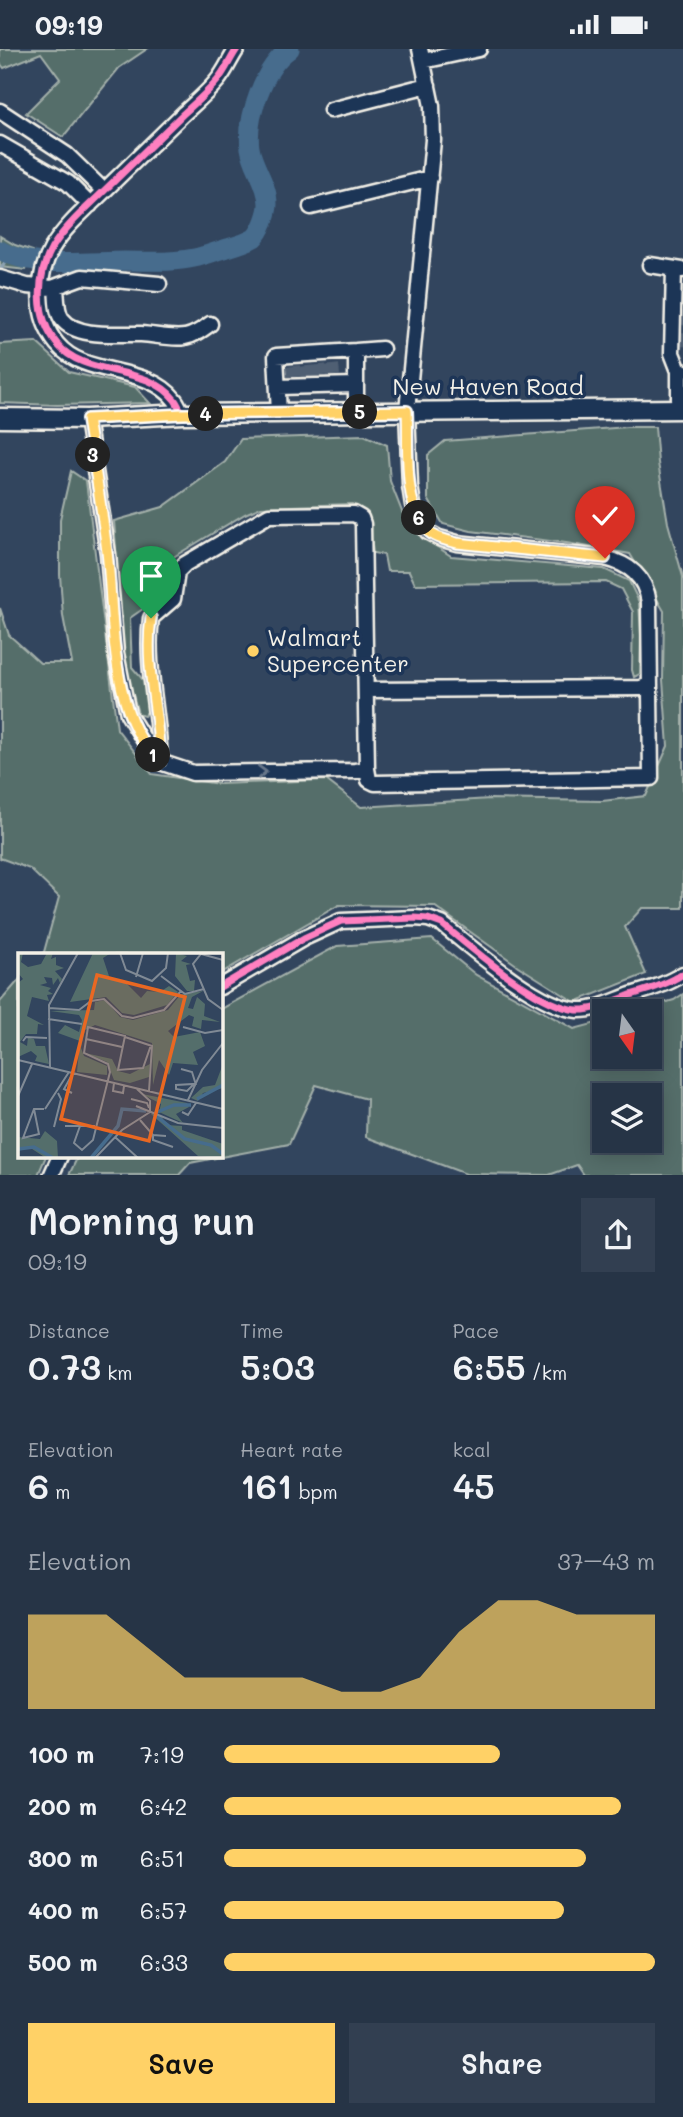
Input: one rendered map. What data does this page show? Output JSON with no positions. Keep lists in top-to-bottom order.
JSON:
{
  "streets": {
    "main road": ["New Haven Road"]
  },
  "places": ["Walmart Supercenter"],
  "north": "bottom",
  "page": {
    "status": "09:19",
    "pins": [
      "5",
      "4",
      "3",
      "6",
      "1"
    ],
    "heading": ["Morning run", "09:19"],
    "stats": [
      ["Distance", "0.73 km"],
      ["Time", "5:03"],
      ["Pace", "6:55 /km"],
      ["Elevation", "6 m"],
      ["Heart rate", "161 bpm"],
      ["kcal", "45"]
    ],
    "chart": ["Elevation", "37–43 m"],
    "list": [
      {
        "name": "100 m",
        "note": "7:19"
      },
      {
        "name": "200 m",
        "note": "6:42"
      },
      {
        "name": "300 m",
        "note": "6:51"
      },
      {
        "name": "400 m",
        "note": "6:57"
      },
      {
        "name": "500 m",
        "note": "6:33"
      }
    ],
    "buttons": ["Save", "Share"]
  }
}
